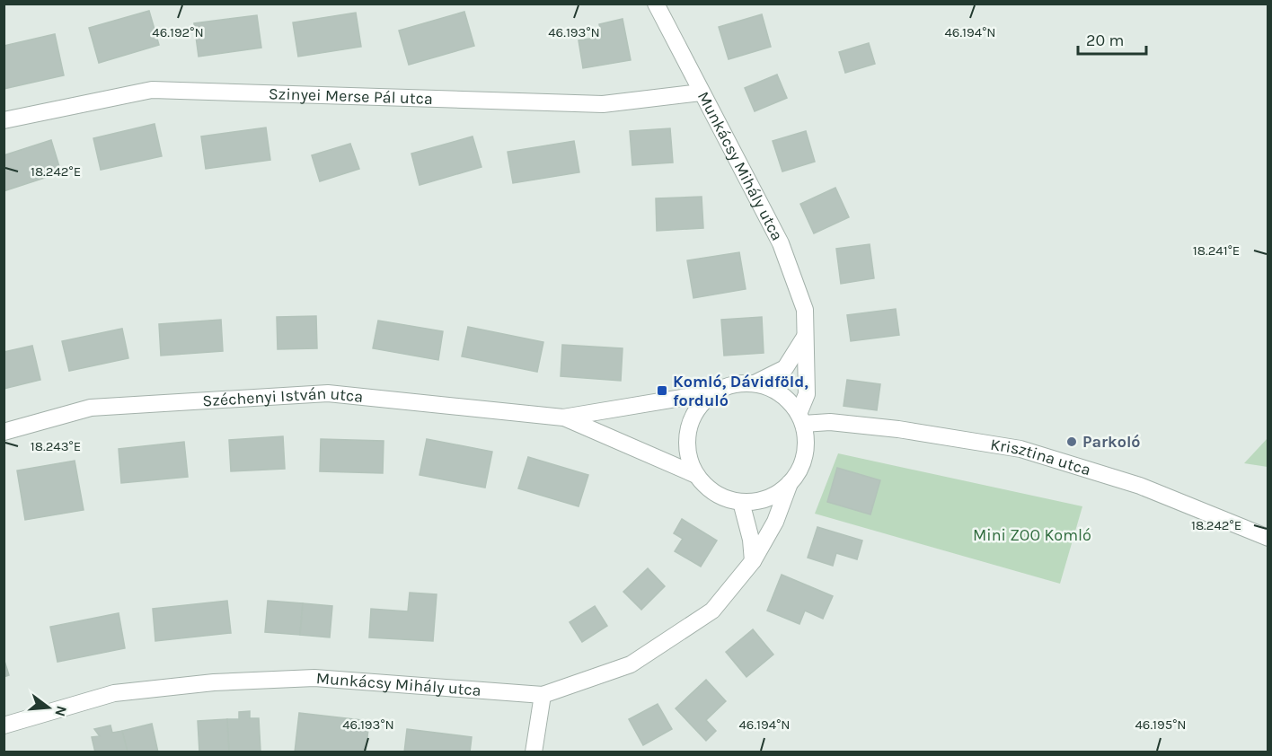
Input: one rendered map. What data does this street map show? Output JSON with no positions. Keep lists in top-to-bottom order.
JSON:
{
  "streets": {
    "street": [
      "Szinyei Merse Pál utca",
      "Munkácsy Mihály utca",
      "Széchenyi István utca",
      "Krisztina utca"
    ]
  },
  "crossings": [
    ["Szinyei Merse Pál utca", "Munkácsy Mihály utca"],
    ["Munkácsy Mihály utca", "Széchenyi István utca"],
    ["Munkácsy Mihály utca", "Krisztina utca"],
    ["Széchenyi István utca", "Krisztina utca"]
  ],
  "parks": ["Mini ZOO Komló"],
  "places": {
    "transit": ["Komló, Dávidföld, forduló"],
    "other": ["Parkoló"]
  },
  "scale_bar": "20 m",
  "north": "right",
  "coordinates": [
    "46.192°N",
    "46.193°N",
    "46.194°N",
    "18.242°E",
    "18.241°E",
    "18.243°E",
    "46.195°N"
  ]
}
